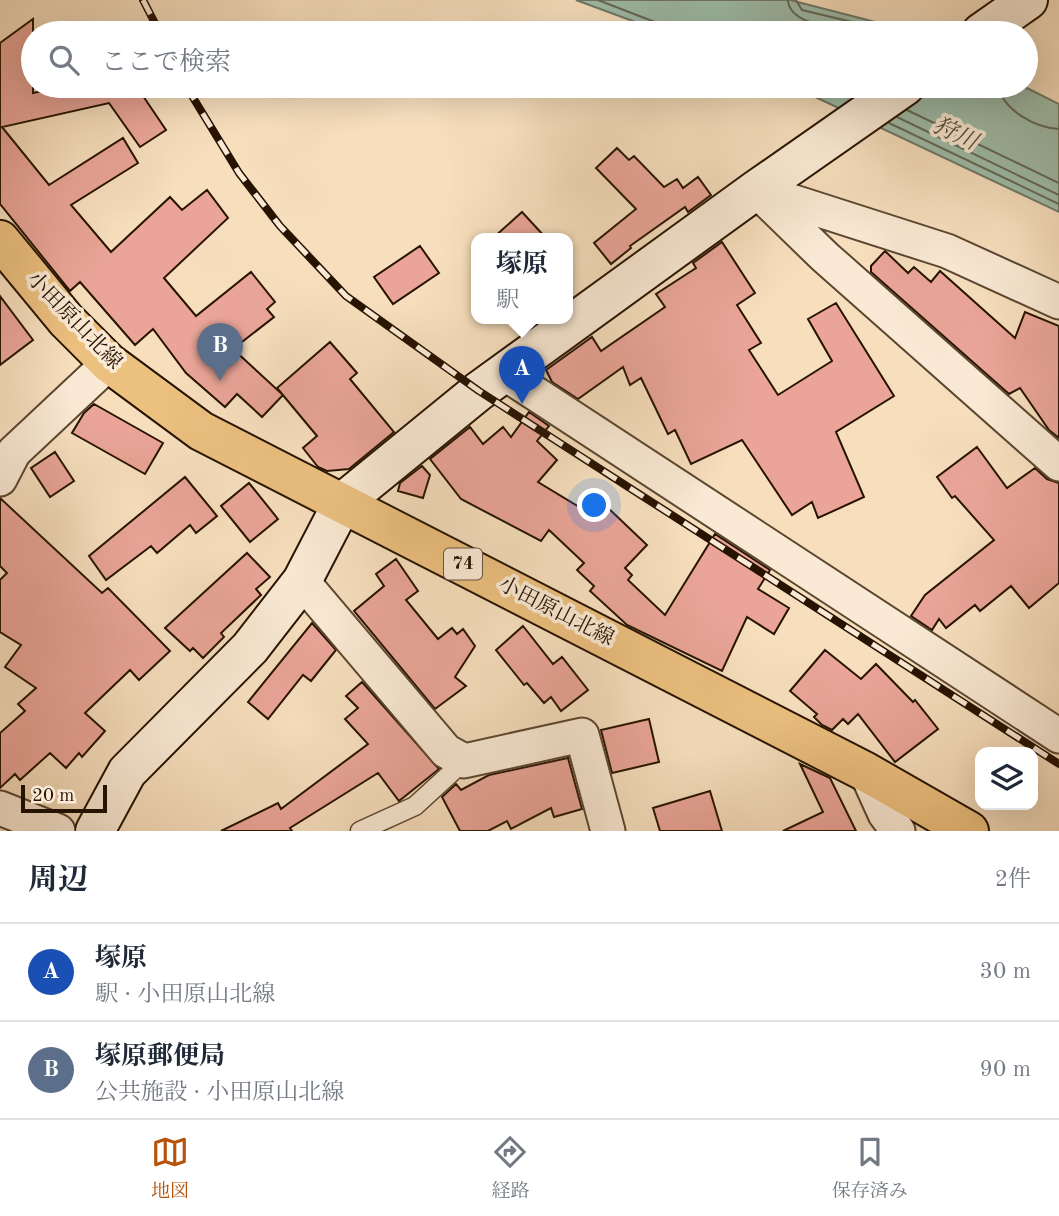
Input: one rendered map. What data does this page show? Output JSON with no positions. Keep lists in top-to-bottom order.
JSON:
{
  "streets": {
    "main road": ["小田原山北線", "74"]
  },
  "water": ["狩川"],
  "scale_bar": "20 m",
  "page": {
    "search": "ここで検索",
    "popup": ["塚原", "駅"],
    "pins": ["B", "A"],
    "scale": "20 m",
    "heading": ["周辺", "2件"],
    "list": [
      {
        "mark": "A",
        "name": "塚原",
        "note": "駅 · 小田原山北線",
        "value": "30 m"
      },
      {
        "mark": "B",
        "name": "塚原郵便局",
        "note": "公共施設 · 小田原山北線",
        "value": "90 m"
      }
    ],
    "nav": ["地図", "経路", "保存済み"]
  }
}
